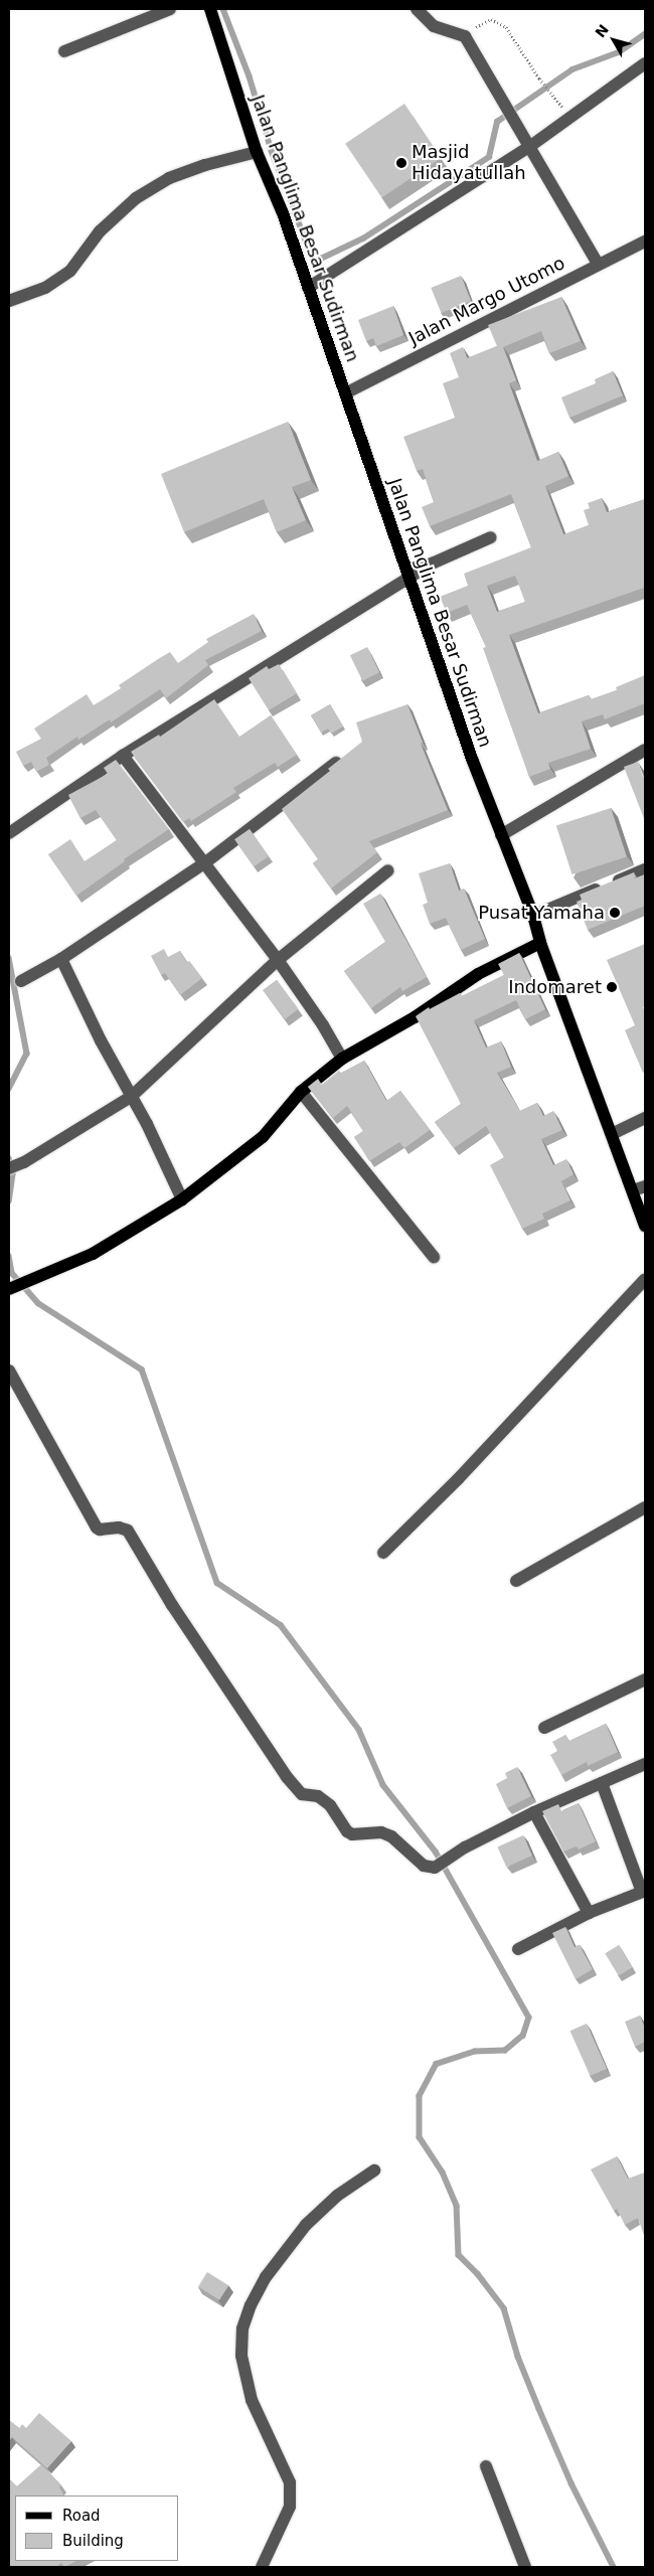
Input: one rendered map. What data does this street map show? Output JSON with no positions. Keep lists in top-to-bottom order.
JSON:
{
  "streets": {
    "main road": ["Jalan Panglima Besar Sudirman"],
    "street": ["Jalan Margo Utomo"]
  },
  "crossings": [
    ["Jalan Panglima Besar Sudirman", "Jalan Margo Utomo"]
  ],
  "places": ["Masjid Hidayatullah", "Pusat Yamaha", "Indomaret"],
  "legend": ["Road", "Building"],
  "north": "top left"
}
